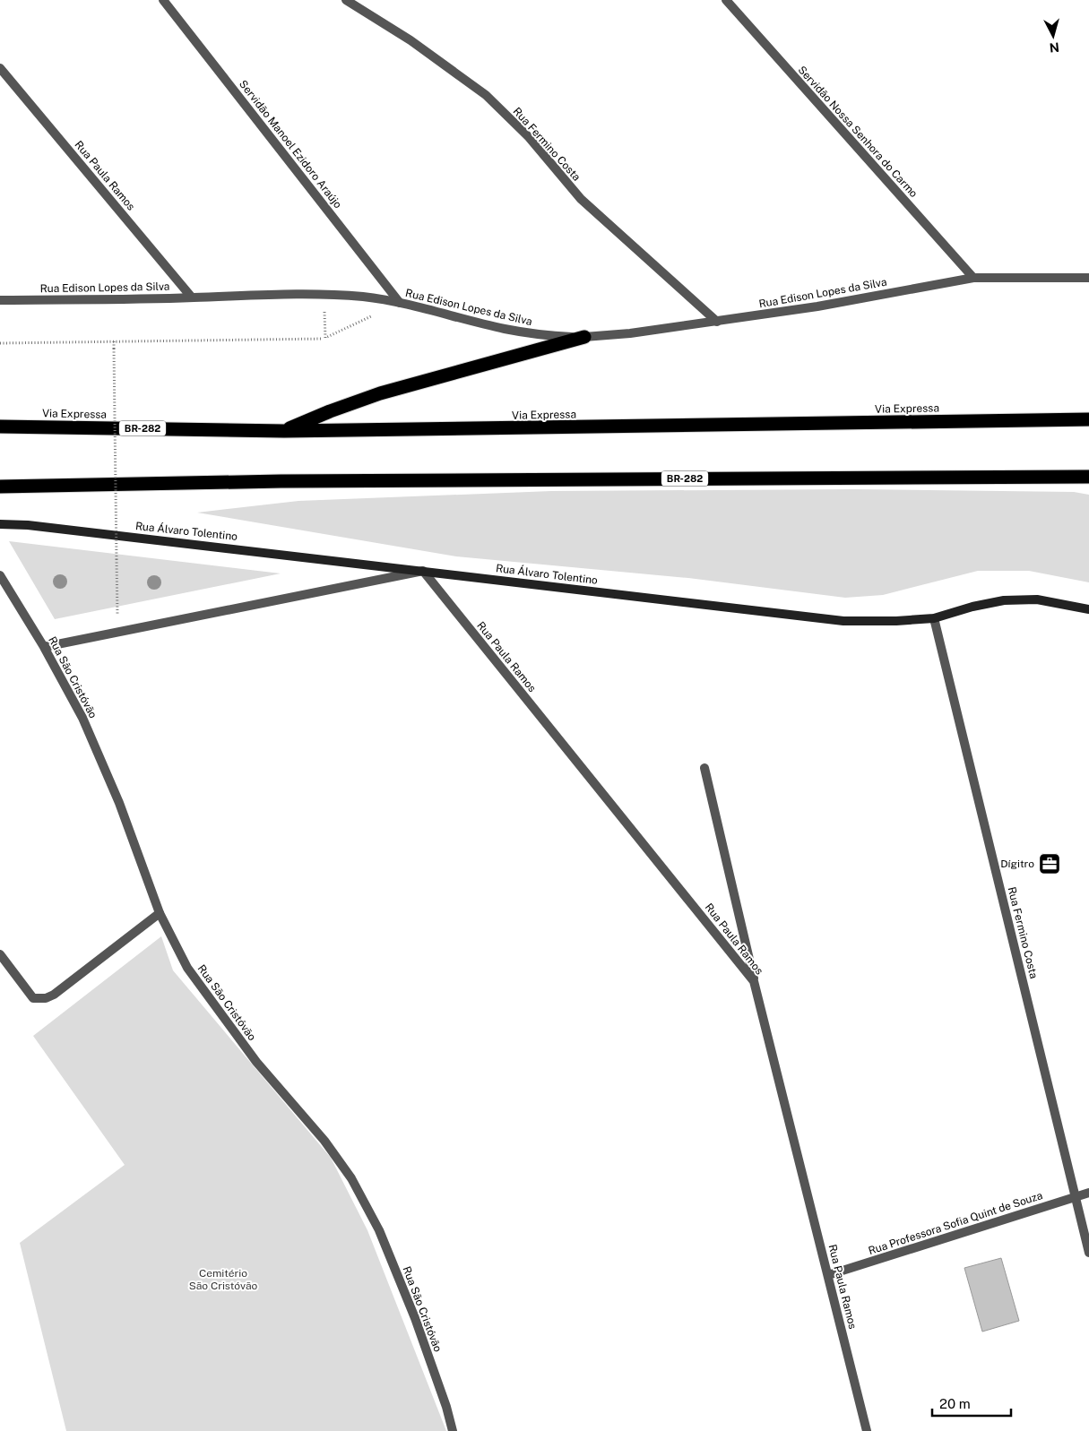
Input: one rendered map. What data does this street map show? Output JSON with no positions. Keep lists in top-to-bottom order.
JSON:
{
  "streets": {
    "highway": ["Via Expressa", "BR-282"],
    "main road": ["Rua Álvaro Tolentino"],
    "street": [
      "Servidão Nossa Senhora do Carmo",
      "Servidão Manoel Ezidoro Araújo",
      "Rua Fermino Costa",
      "Rua Paula Ramos",
      "Rua Edison Lopes da Silva",
      "Rua São Cristóvão",
      "Rua Professora Sofia Quint de Souza"
    ]
  },
  "crossings": [
    ["Servidão Nossa Senhora do Carmo", "Rua Edison Lopes da Silva"],
    ["Servidão Manoel Ezidoro Araújo", "Rua Edison Lopes da Silva"],
    ["Rua Fermino Costa", "Rua Edison Lopes da Silva"],
    ["Rua Fermino Costa", "Rua Álvaro Tolentino"],
    ["Rua Fermino Costa", "Rua Professora Sofia Quint de Souza"],
    ["Rua Paula Ramos", "Rua Edison Lopes da Silva"],
    ["Rua Paula Ramos", "Rua Álvaro Tolentino"],
    ["Rua Paula Ramos", "Rua Professora Sofia Quint de Souza"]
  ],
  "parks": ["Cemitério São Cristóvão"],
  "places": {
    "office": ["Dígitro"]
  },
  "scale_bar": "20 m",
  "north": "bottom"
}
